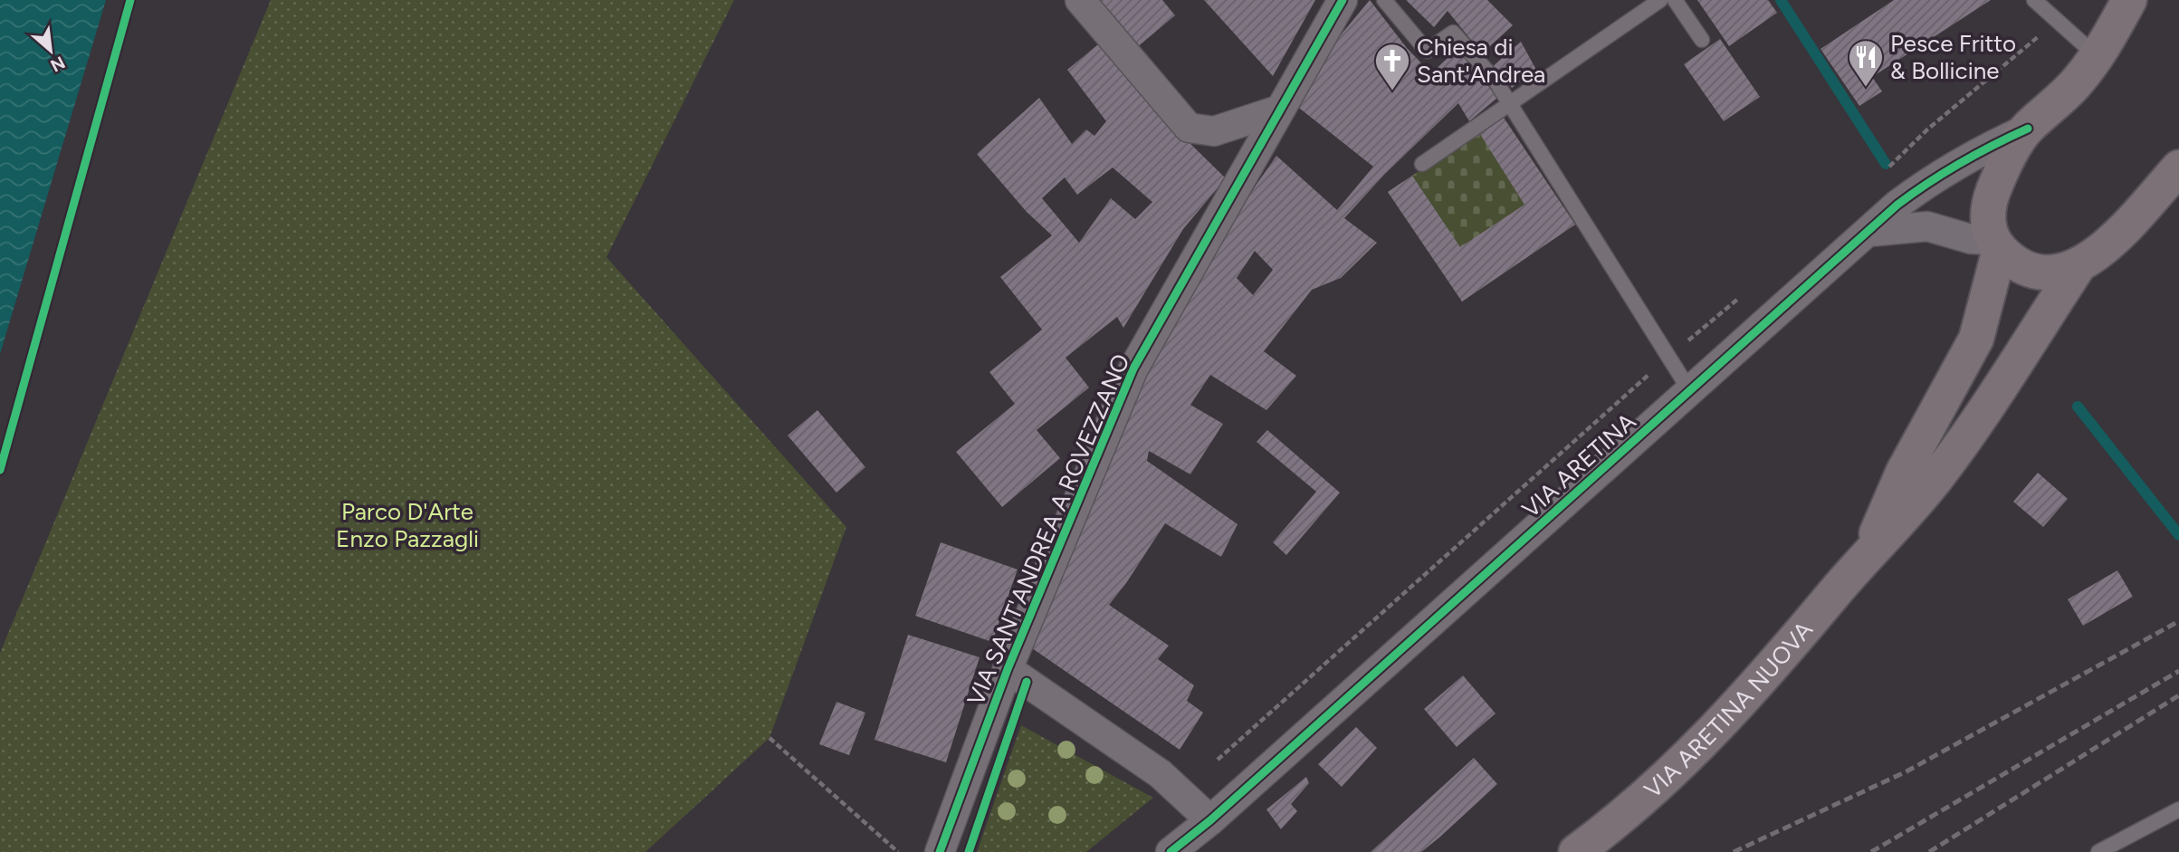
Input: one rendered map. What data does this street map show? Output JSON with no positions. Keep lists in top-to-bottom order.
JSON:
{
  "streets": {
    "main road": ["VIA ARETINA NUOVA"],
    "street": ["VIA ARETINA", "VIA SANT'ANDREA A ROVEZZANO"]
  },
  "parks": ["Parco D'Arte Enzo Pazzagli"],
  "places": {
    "restaurant": ["Pesce Fritto & Bollicine"],
    "church": ["Chiesa di Sant'Andrea"]
  },
  "north": "bottom right"
}
